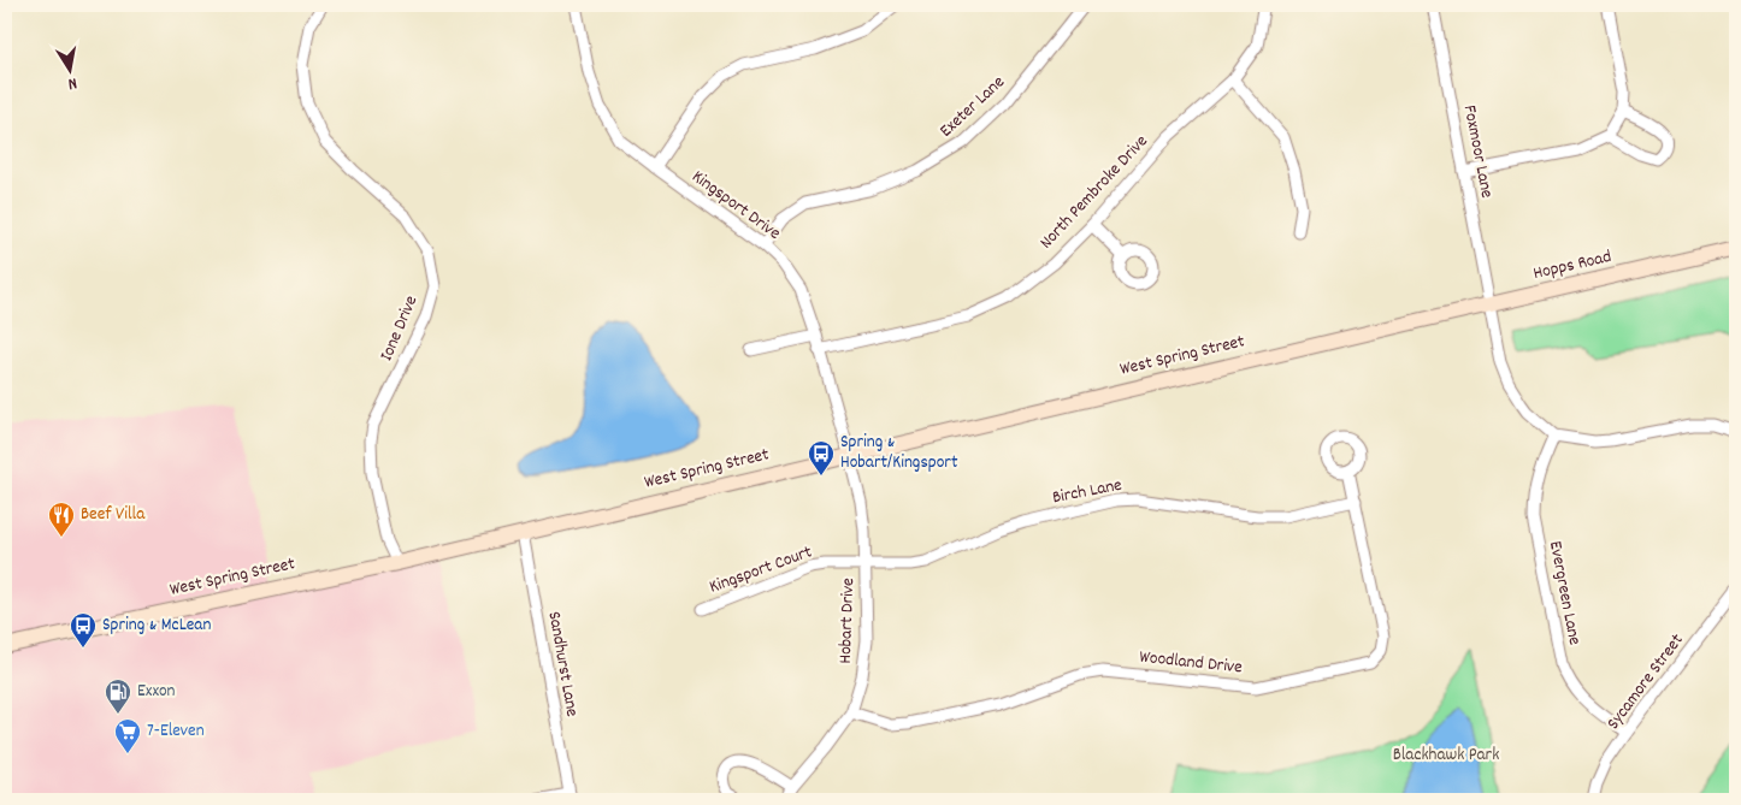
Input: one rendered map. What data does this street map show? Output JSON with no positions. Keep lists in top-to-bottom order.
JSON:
{
  "streets": {
    "main road": ["Hopps Road", "West Spring Street"],
    "street": [
      "Exeter Lane",
      "Foxmoor Lane",
      "North Pembroke Drive",
      "Kingsport Drive",
      "Ione Drive",
      "Birch Lane",
      "Kingsport Court",
      "Evergreen Lane",
      "Hobart Drive",
      "Woodland Drive",
      "Sandhurst Lane",
      "Sycamore Street"
    ]
  },
  "crossings": [
    ["Exeter Lane", "Kingsport Drive"],
    ["Foxmoor Lane", "Hopps Road"],
    ["Foxmoor Lane", "Evergreen Lane"],
    ["North Pembroke Drive", "Kingsport Drive"],
    ["Kingsport Drive", "West Spring Street"],
    ["Kingsport Drive", "Hobart Drive"],
    ["Hopps Road", "West Spring Street"],
    ["Ione Drive", "West Spring Street"],
    ["West Spring Street", "Hobart Drive"],
    ["West Spring Street", "Sandhurst Lane"],
    ["Birch Lane", "Kingsport Court"],
    ["Birch Lane", "Hobart Drive"],
    ["Birch Lane", "Woodland Drive"],
    ["Kingsport Court", "Hobart Drive"],
    ["Evergreen Lane", "Sycamore Street"],
    ["Hobart Drive", "Woodland Drive"]
  ],
  "parks": ["Blackhawk Park"],
  "places": {
    "bus stop": ["Spring & Hobart/Kingsport", "Spring & McLean"],
    "restaurant": ["Beef Villa"],
    "fuel station": ["Exxon"],
    "supermarket": ["7-Eleven"]
  },
  "north": "bottom"
}
